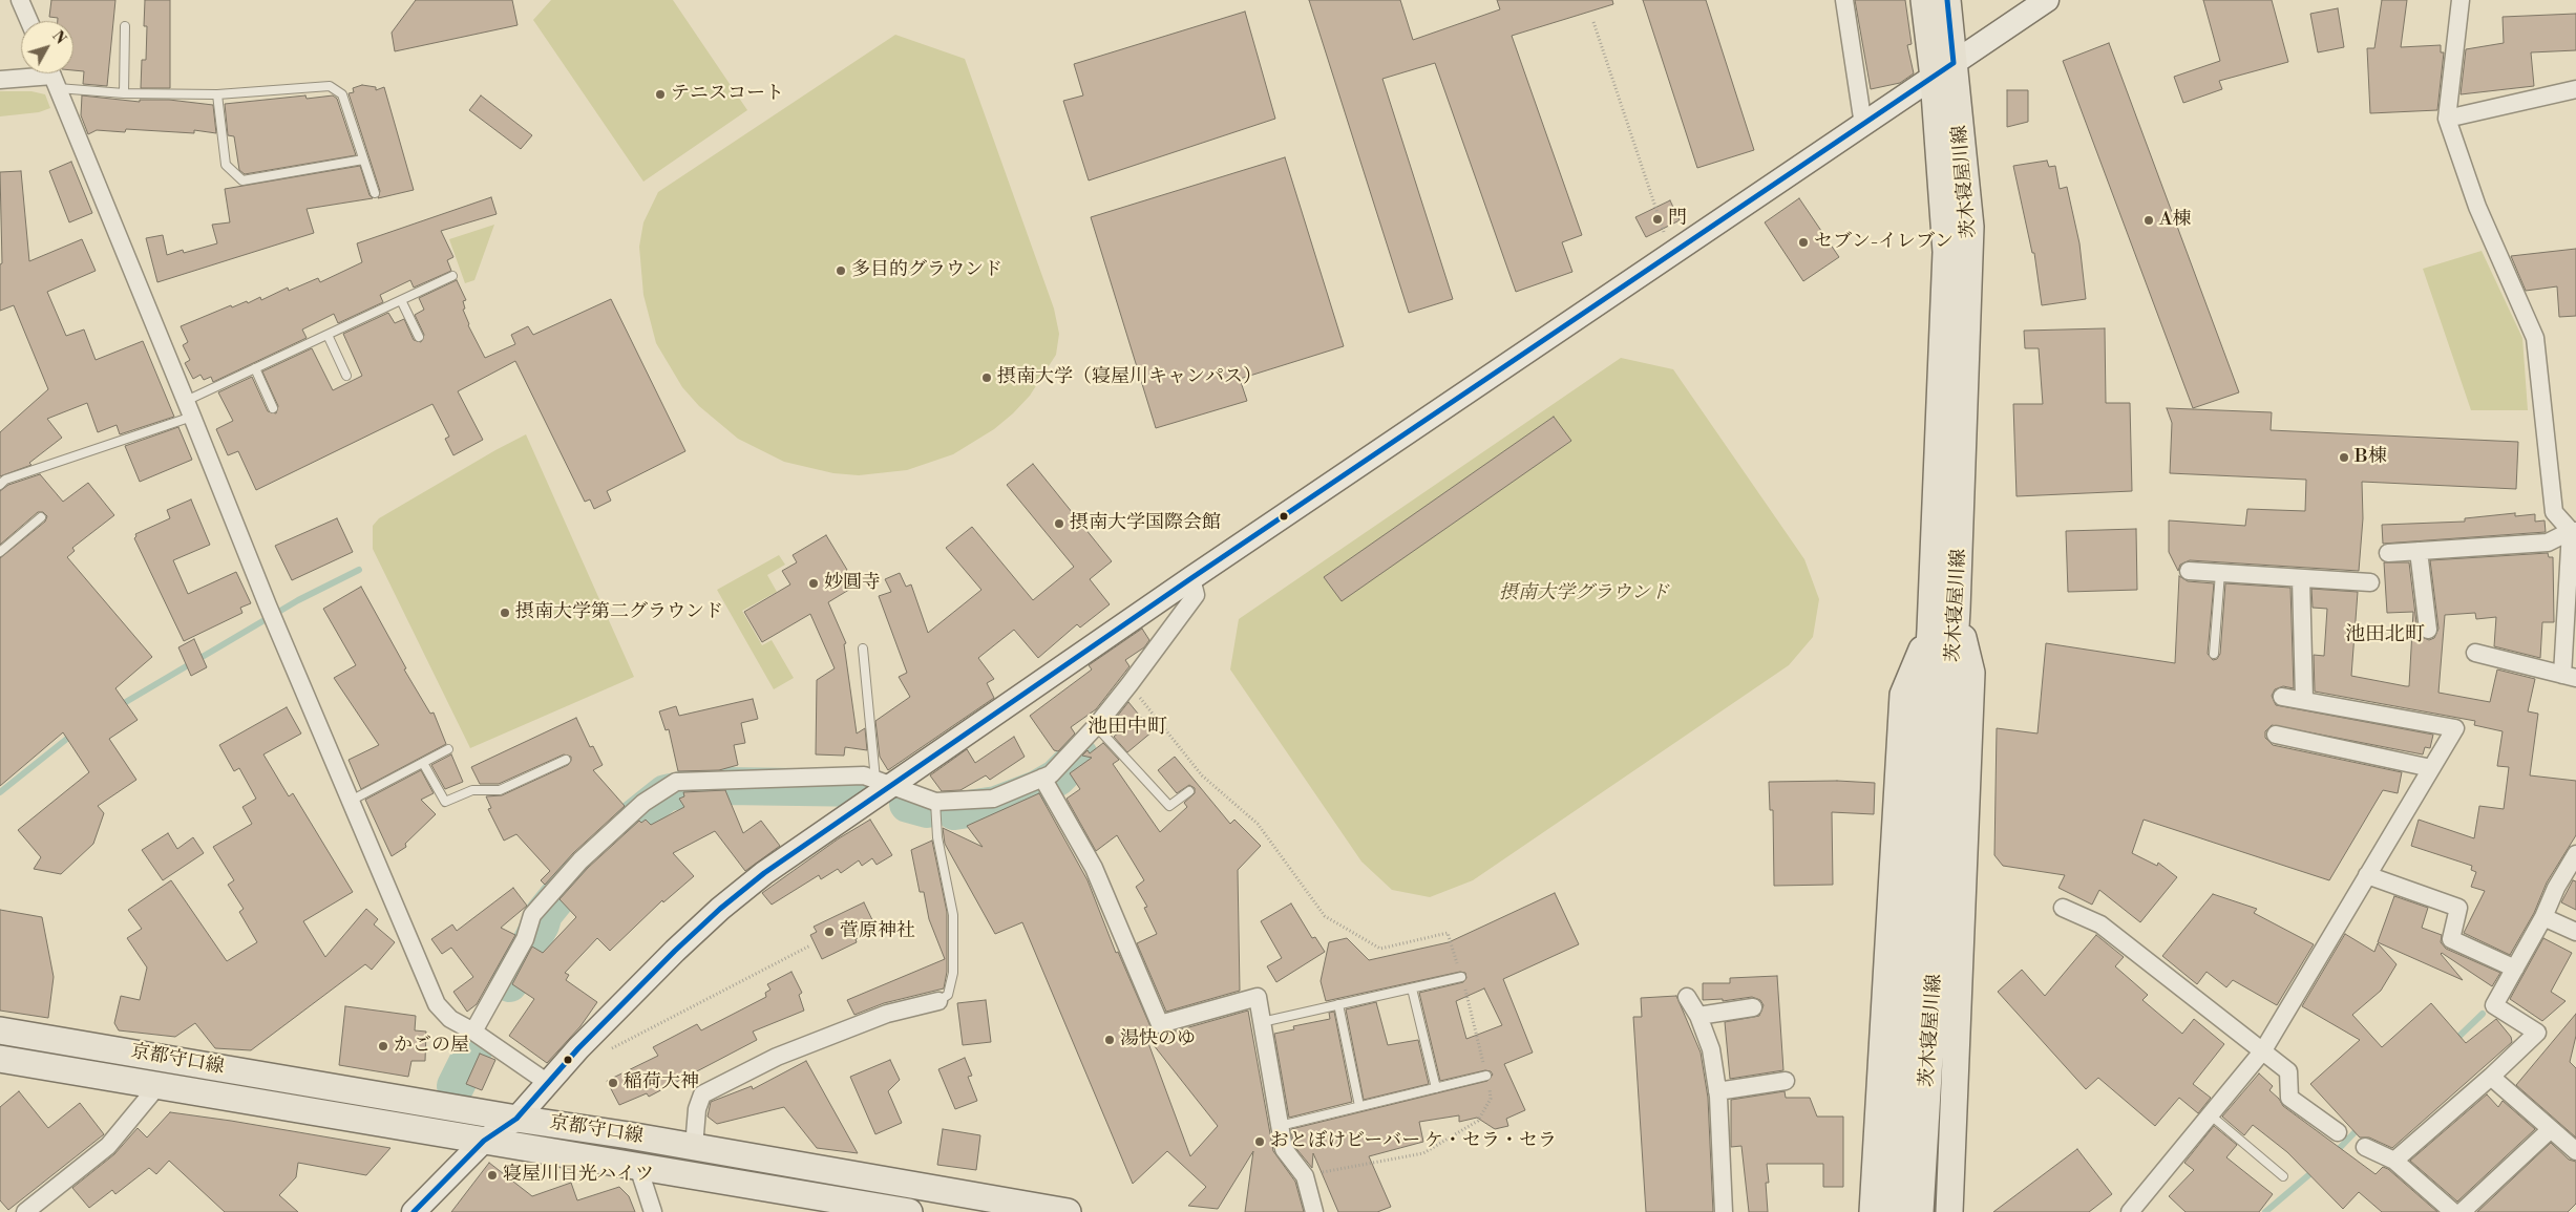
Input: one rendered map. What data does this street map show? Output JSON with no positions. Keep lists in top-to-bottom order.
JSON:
{
  "streets": {
    "main road": ["茨木寝屋川線", "京都守口線"]
  },
  "districts": ["池田北町", "池田中町"],
  "parks": ["摂南大学グラウンド"],
  "places": [
    "テニスコート",
    "門",
    "A棟",
    "セブン-イレブン",
    "多目的グラウンド",
    "摂南大学（寝屋川キャンパス）",
    "B棟",
    "摂南大学国際会館",
    "妙圓寺",
    "摂南大学第二グラウンド",
    "菅原神社",
    "湯快のゆ",
    "かごの屋",
    "稲荷大神",
    "おとぼけビーバー ケ・セラ・セラ",
    "寝屋川日光ハイツ"
  ],
  "north": "top right"
}
